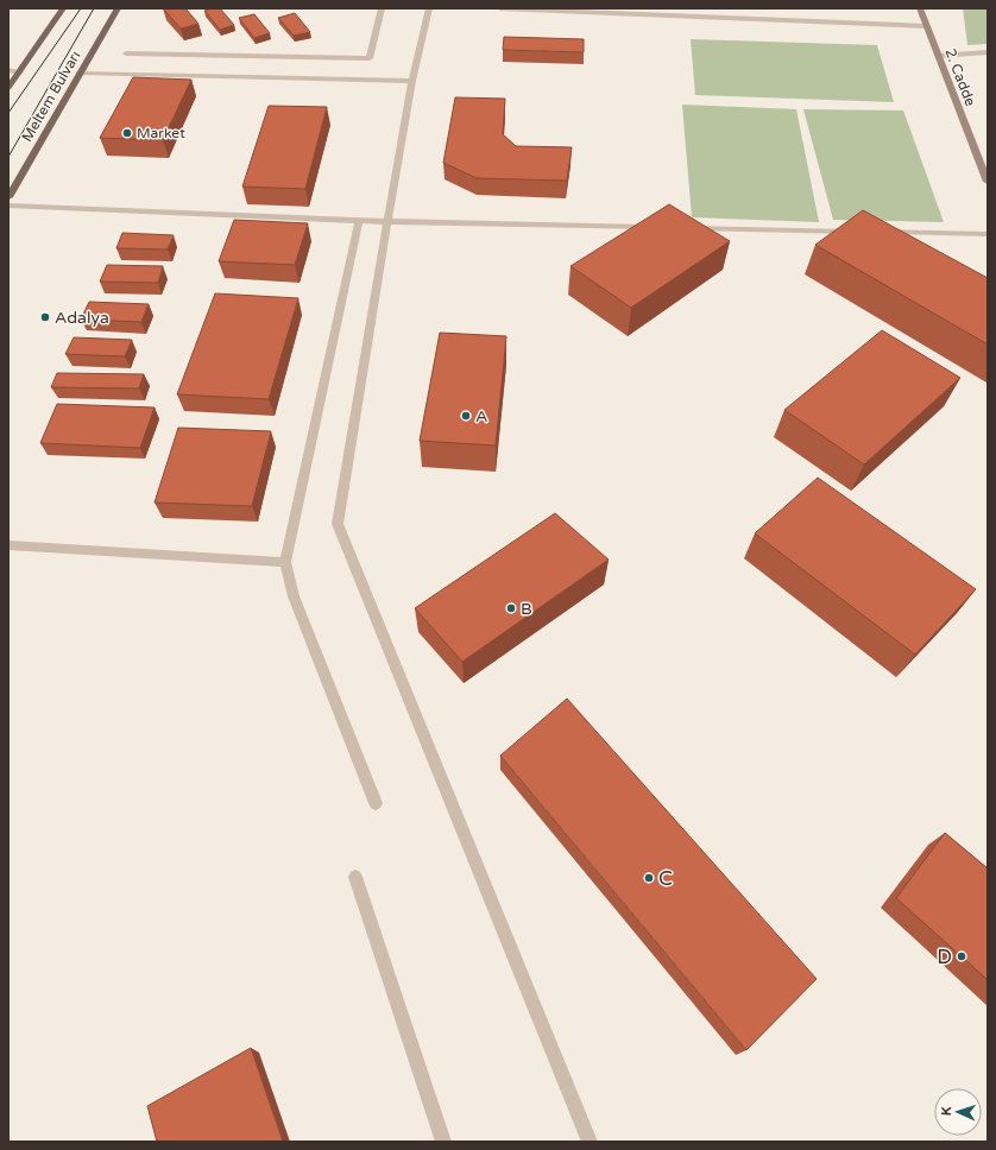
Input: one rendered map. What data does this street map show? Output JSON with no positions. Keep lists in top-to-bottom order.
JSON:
{
  "streets": {
    "main road": ["Meltem Bulvarı"],
    "street": ["2. Cadde"]
  },
  "places": [
    "Market",
    "Adalya",
    "A",
    "B",
    "C",
    "D"
  ],
  "north": "left"
}
